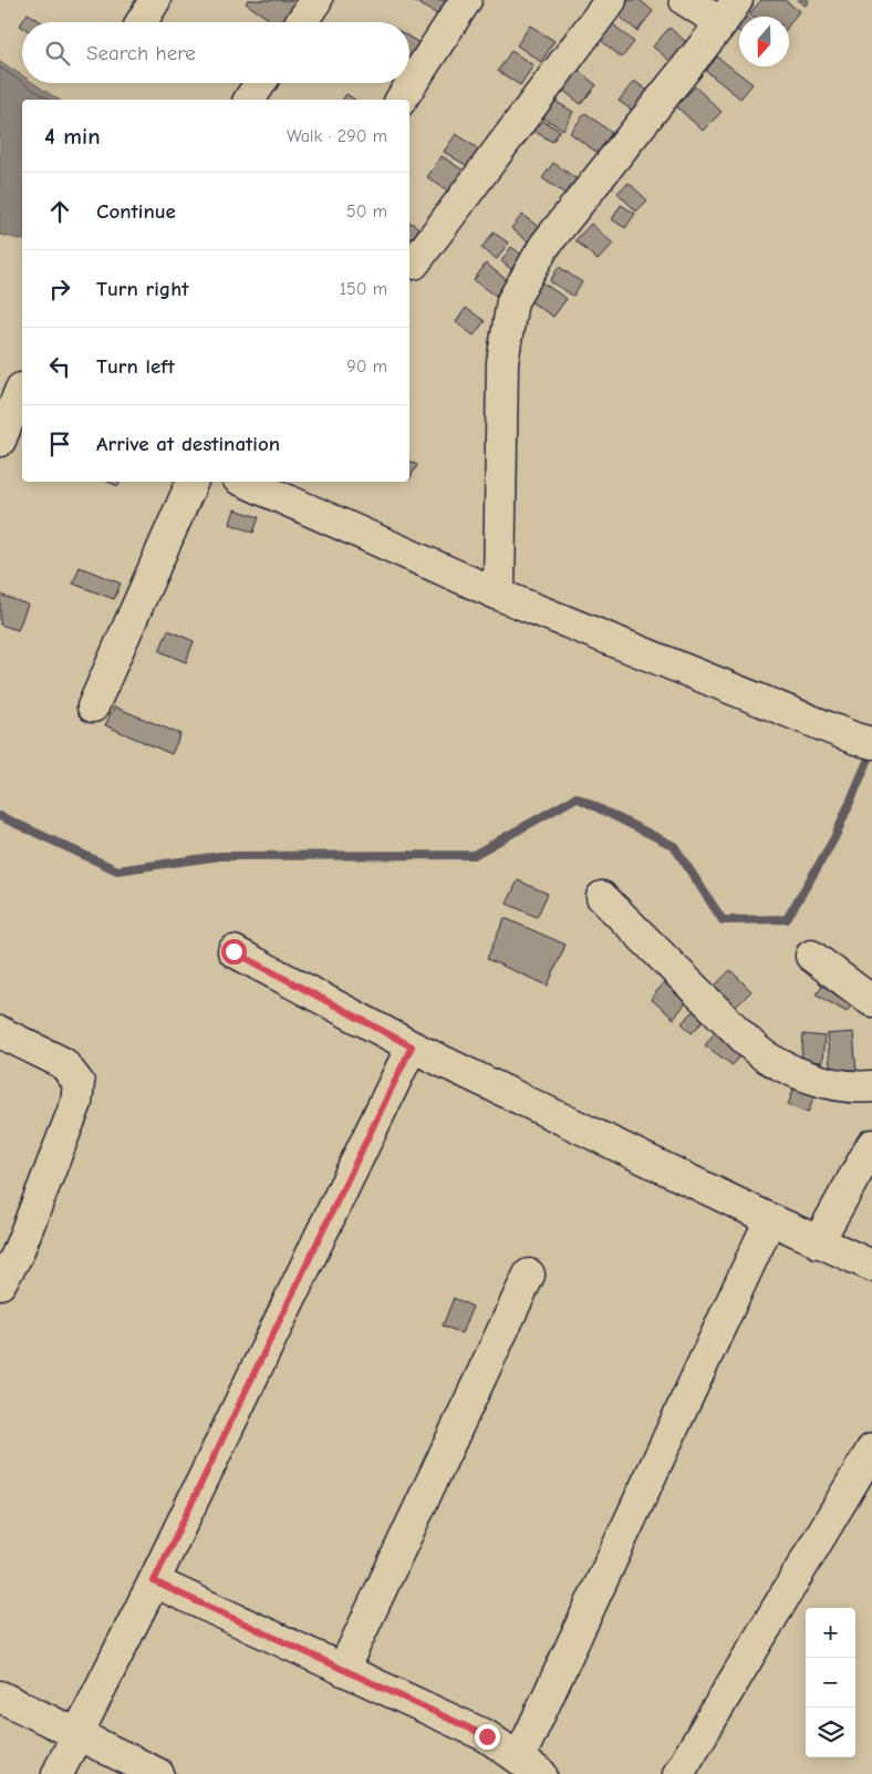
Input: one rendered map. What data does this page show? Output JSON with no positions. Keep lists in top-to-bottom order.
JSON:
{
  "north": "bottom",
  "page": {
    "search": "Search here",
    "heading": ["4 min", "Walk · 290 m"],
    "list": [
      ["Continue", "50 m"],
      ["Turn right", "150 m"],
      ["Turn left", "90 m"],
      "Arrive at destination"
    ],
    "map_buttons": ["+", "−"]
  }
}
